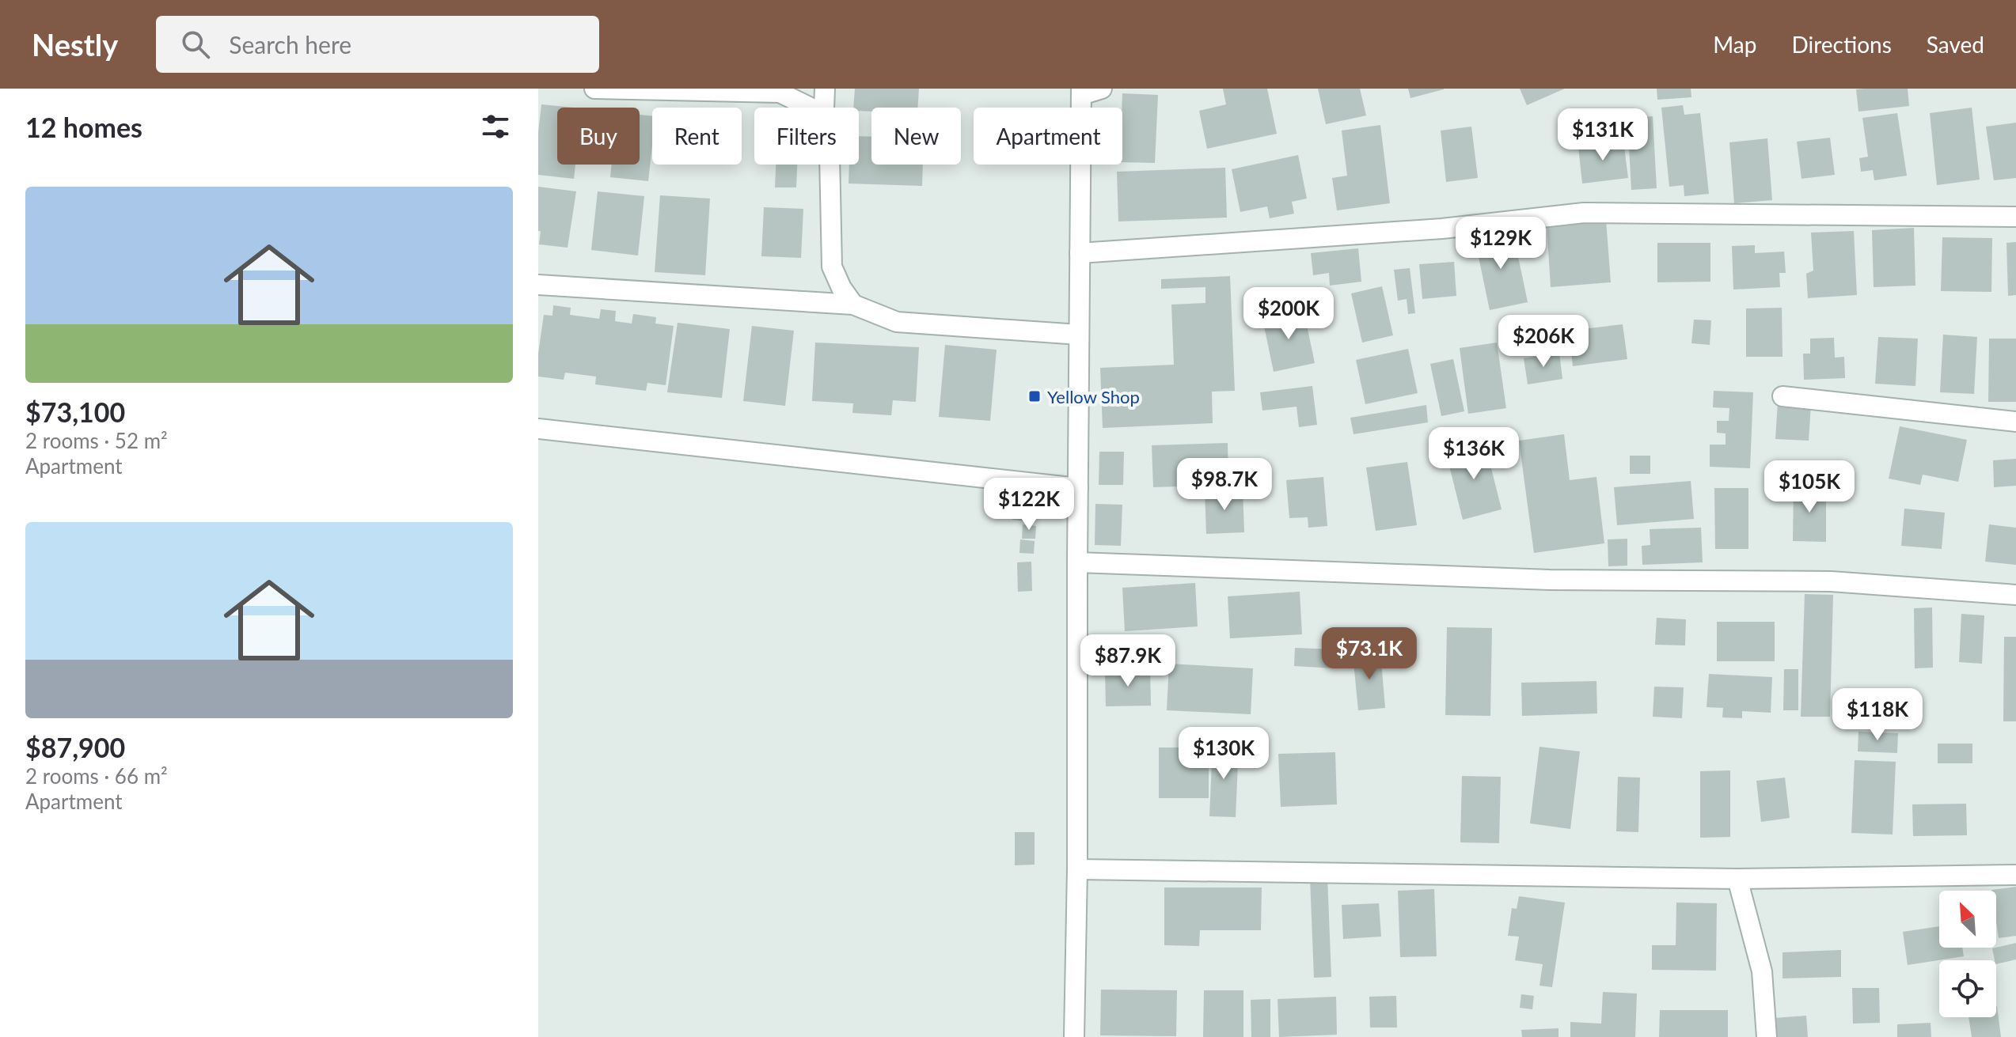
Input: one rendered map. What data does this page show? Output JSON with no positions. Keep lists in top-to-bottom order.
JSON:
{
  "places": {
    "transit": ["Yellow Shop"]
  },
  "north": "top left",
  "page": {
    "header": "Nestly",
    "search": "Search here",
    "nav": ["Map", "Directions", "Saved"],
    "heading": "12 homes",
    "chip": [
      "Buy",
      "Rent",
      "Filters",
      "New",
      "Apartment"
    ],
    "price": [
      "$131K",
      "$129K",
      "$200K",
      "$206K",
      "$136K",
      "$98.7K",
      "$105K",
      "$122K",
      "$73.1K",
      "$87.9K",
      "$118K",
      "$130K"
    ],
    "list": [
      {
        "name": "$73,100",
        "note": "2 rooms · 52 m² · Apartment"
      },
      {
        "name": "$87,900",
        "note": "2 rooms · 66 m² · Apartment"
      }
    ]
  }
}
